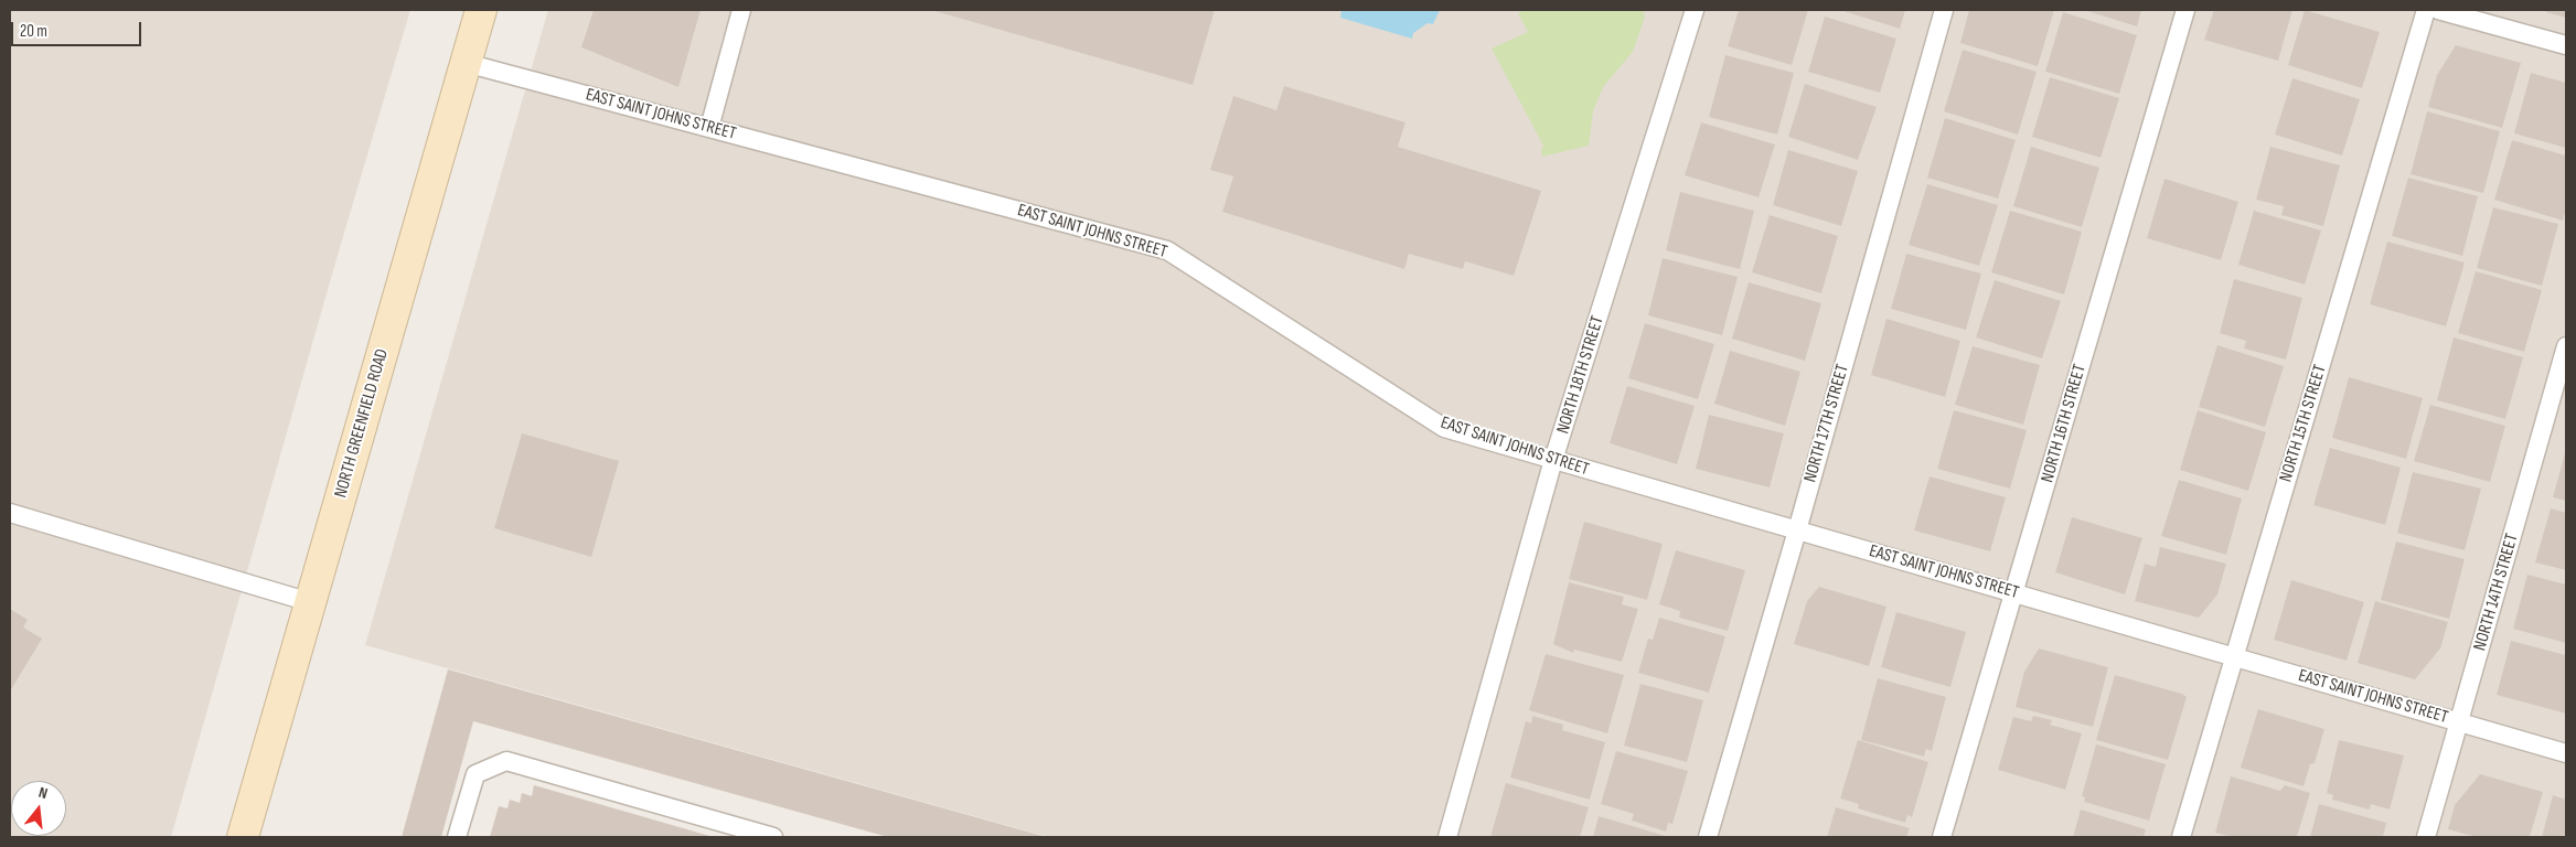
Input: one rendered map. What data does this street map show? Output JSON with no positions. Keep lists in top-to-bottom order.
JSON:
{
  "streets": {
    "main road": ["NORTH GREENFIELD ROAD"],
    "lane": [
      "EAST SAINT JOHNS STREET",
      "NORTH 18TH STREET",
      "NORTH 17TH STREET",
      "NORTH 16TH STREET",
      "NORTH 15TH STREET",
      "NORTH 14TH STREET"
    ]
  },
  "crossings": [
    ["EAST SAINT JOHNS STREET", "NORTH 18TH STREET"],
    ["EAST SAINT JOHNS STREET", "NORTH GREENFIELD ROAD"],
    ["EAST SAINT JOHNS STREET", "NORTH 17TH STREET"],
    ["EAST SAINT JOHNS STREET", "NORTH 16TH STREET"],
    ["EAST SAINT JOHNS STREET", "NORTH 15TH STREET"],
    ["EAST SAINT JOHNS STREET", "NORTH 14TH STREET"]
  ],
  "scale_bar": "20 m",
  "north": "top"
}
